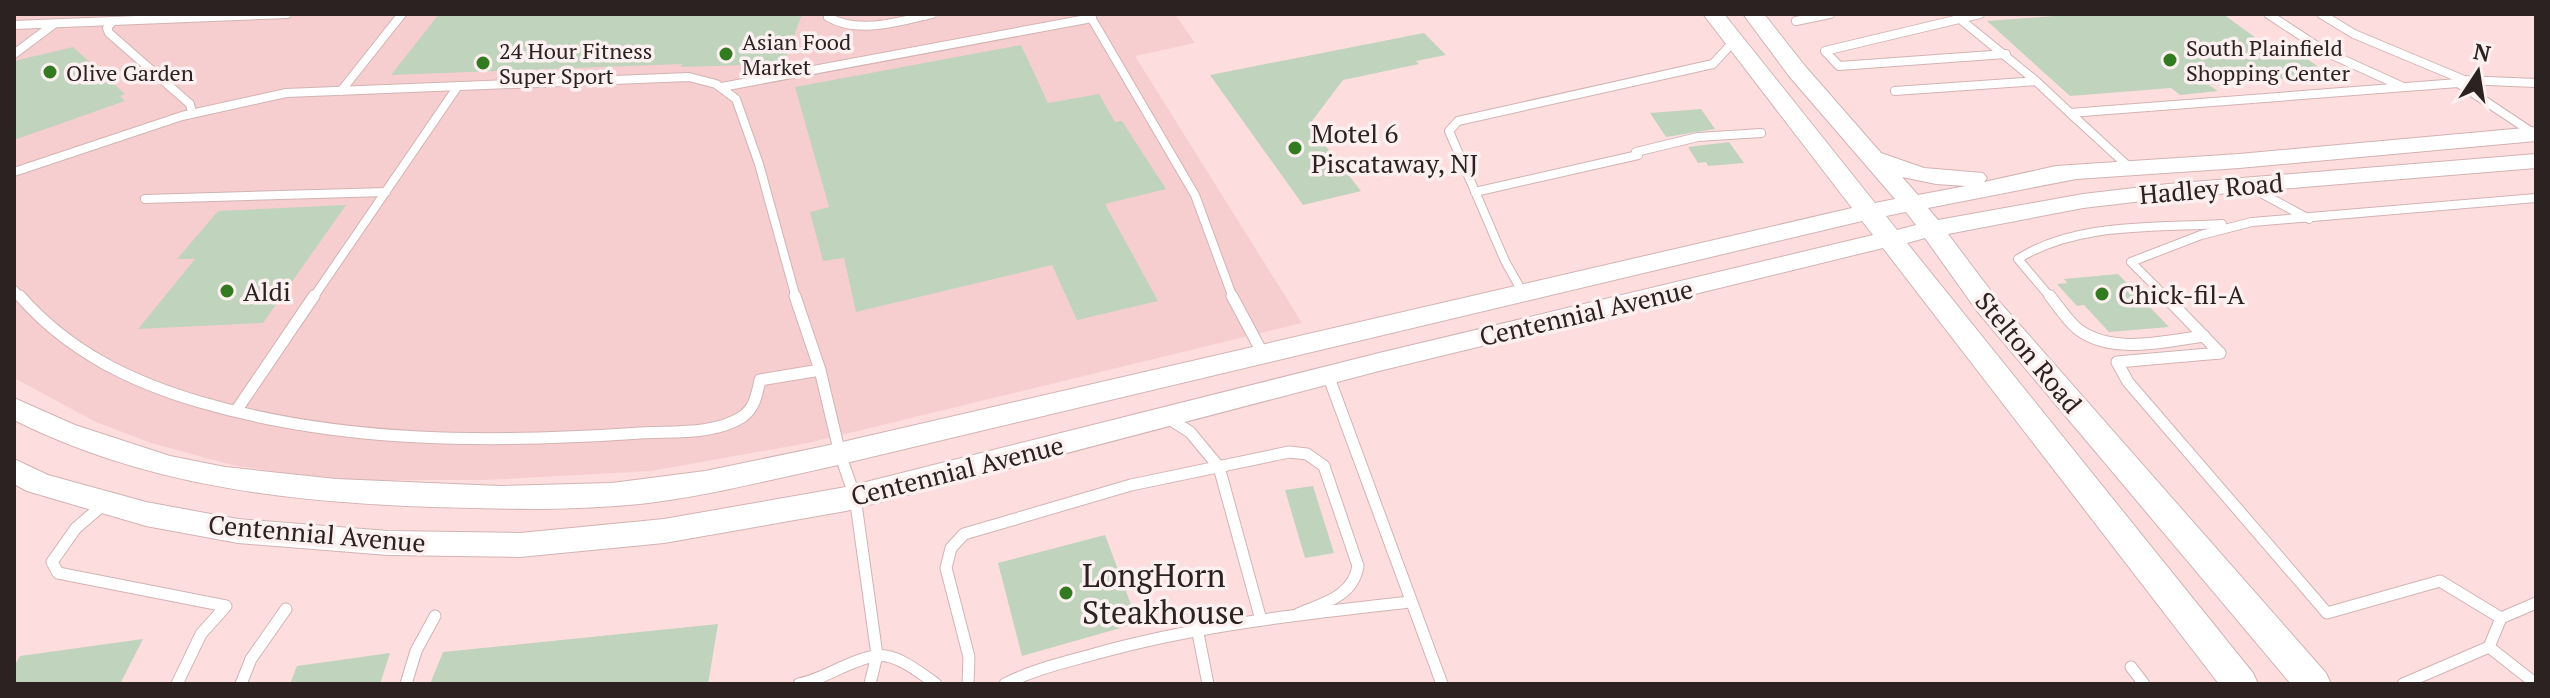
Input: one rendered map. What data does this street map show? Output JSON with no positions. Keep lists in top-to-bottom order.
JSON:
{
  "streets": {
    "main road": ["Hadley Road", "Centennial Avenue", "Stelton Road"]
  },
  "crossings": [
    ["Hadley Road", "Centennial Avenue"],
    ["Hadley Road", "Stelton Road"],
    ["Centennial Avenue", "Stelton Road"]
  ],
  "places": [
    "Asian Food Market",
    "South Plainfield Shopping Center",
    "24 Hour Fitness Super Sport",
    "Olive Garden",
    "Motel 6 Piscataway, NJ",
    "Aldi",
    "Chick-fil-A",
    "LongHorn Steakhouse"
  ],
  "north": "top"
}
